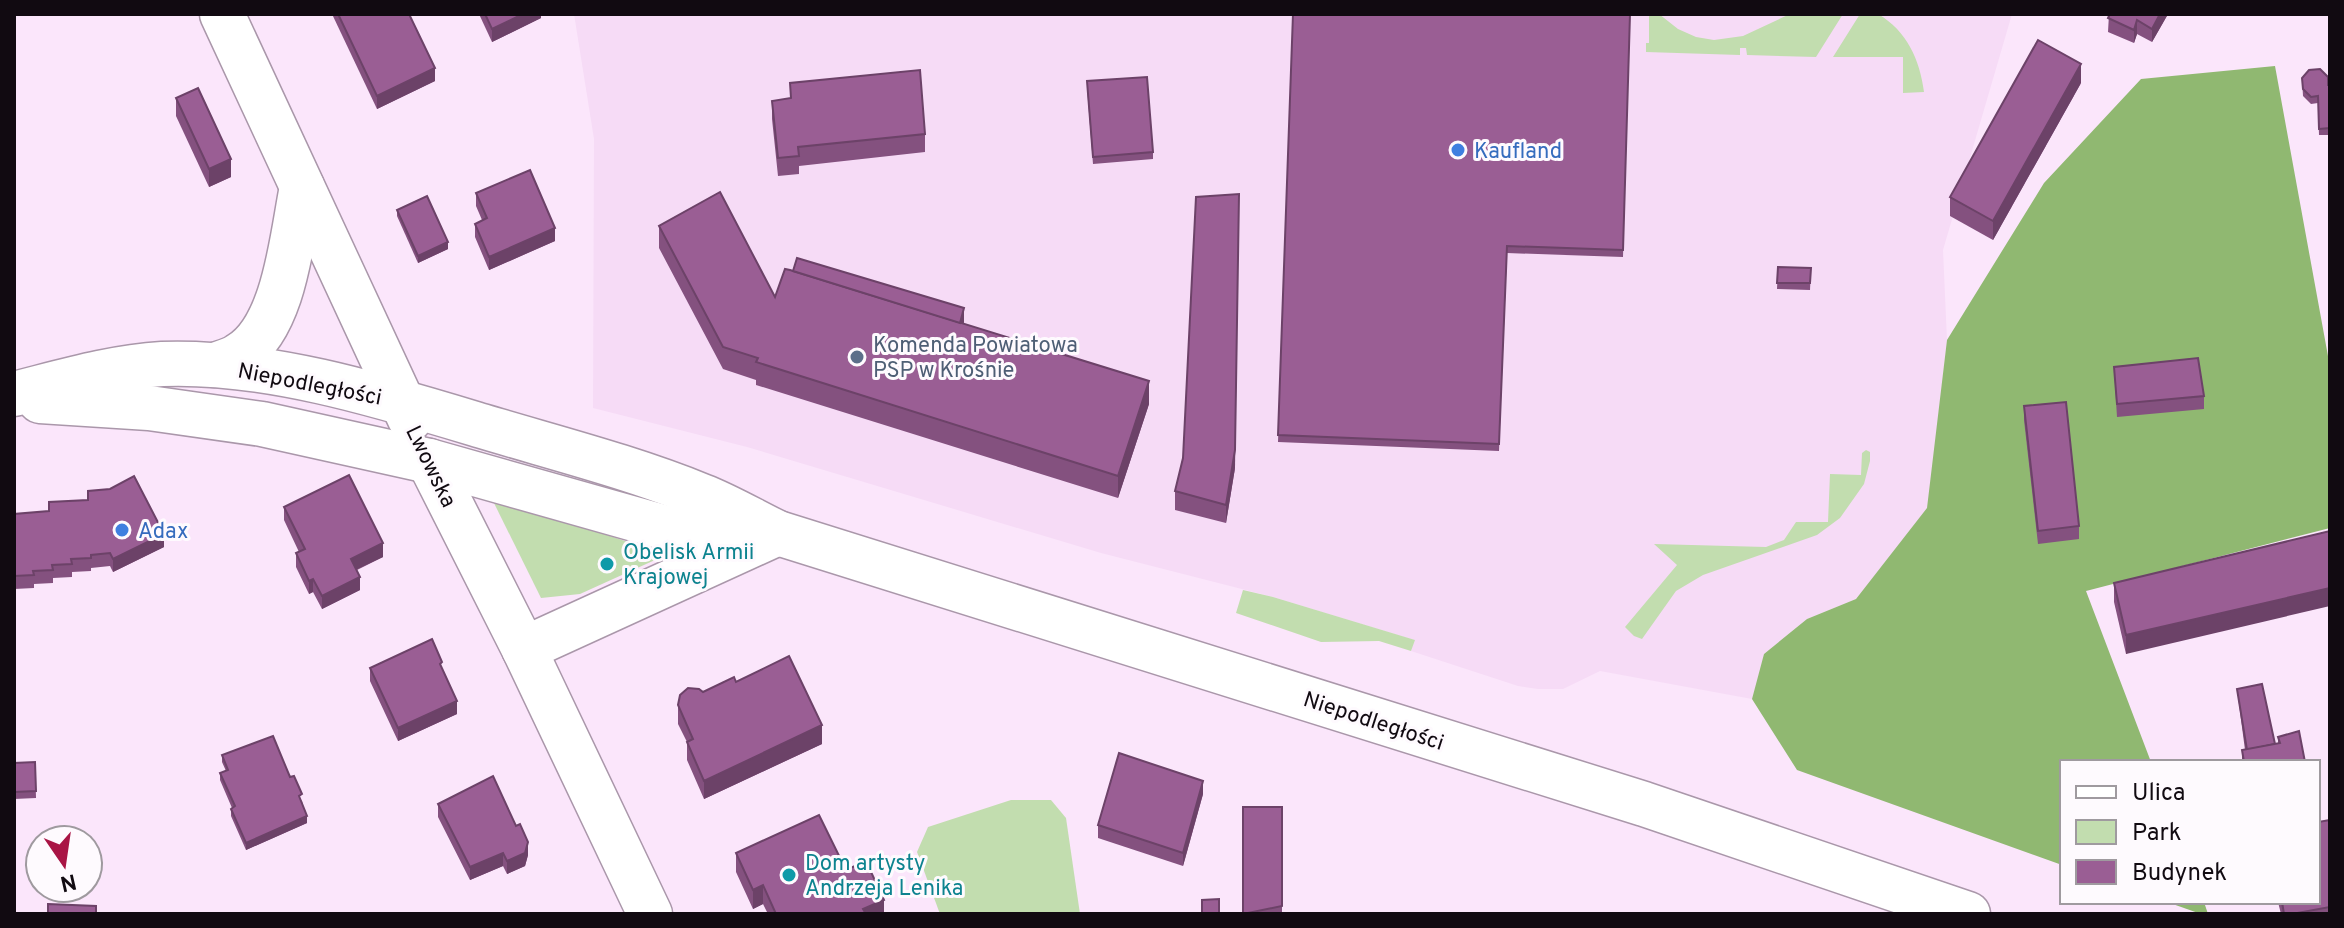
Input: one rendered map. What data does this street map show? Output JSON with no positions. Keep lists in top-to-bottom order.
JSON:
{
  "streets": {
    "main road": ["Niepodległości", "Lwowska"]
  },
  "crossings": [
    ["Niepodległości", "Lwowska"]
  ],
  "places": [
    "Kaufland",
    "Komenda Powiatowa PSP w Krośnie",
    "Adax",
    "Obelisk Armii Krajowej",
    "Dom artysty Andrzeja Lenika"
  ],
  "legend": ["Ulica", "Park", "Budynek"],
  "north": "bottom"
}
